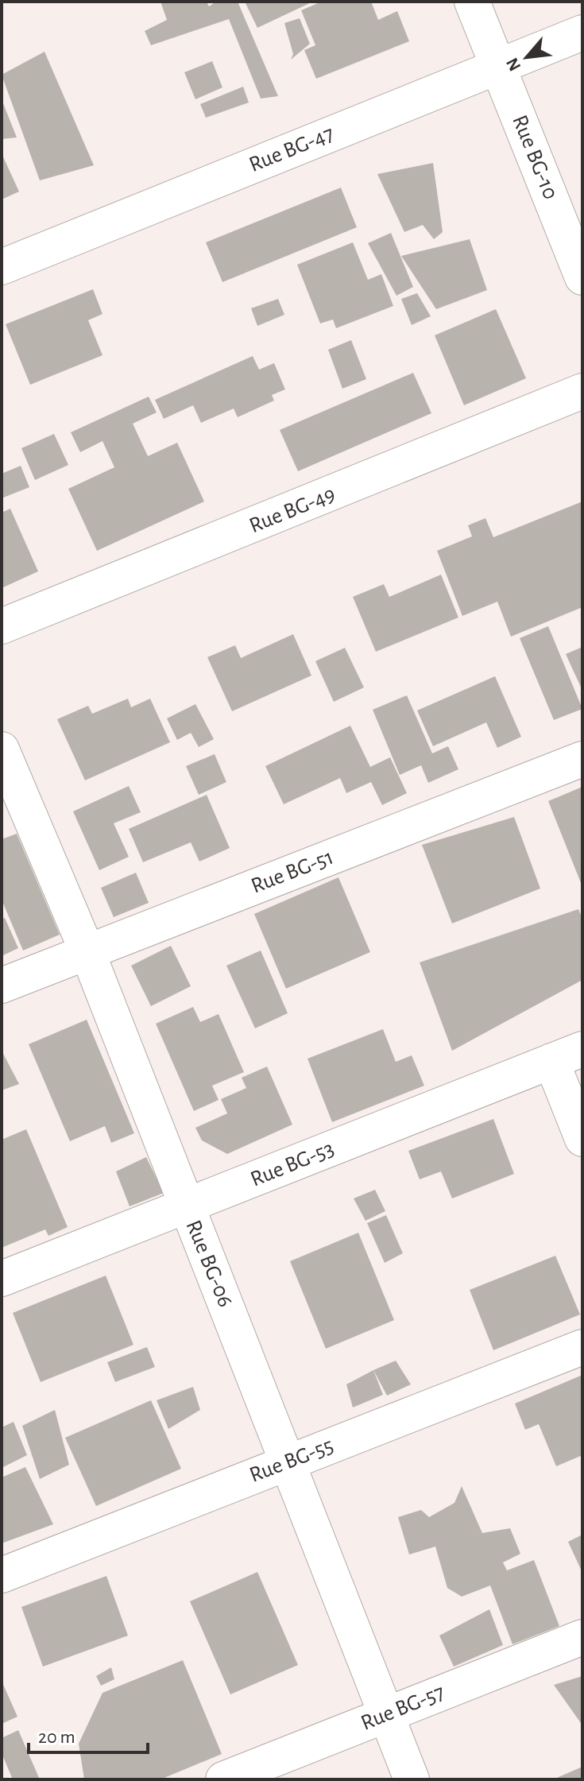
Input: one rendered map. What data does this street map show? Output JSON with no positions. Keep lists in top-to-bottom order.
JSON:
{
  "streets": {
    "street": [
      "Rue BG-47",
      "Rue BG-10",
      "Rue BG-49",
      "Rue BG-51",
      "Rue BG-53",
      "Rue BG-06",
      "Rue BG-55",
      "Rue BG-57"
    ]
  },
  "crossings": [
    ["Rue BG-47", "Rue BG-10"],
    ["Rue BG-51", "Rue BG-06"],
    ["Rue BG-53", "Rue BG-06"],
    ["Rue BG-06", "Rue BG-55"],
    ["Rue BG-06", "Rue BG-57"]
  ],
  "scale_bar": "20 m",
  "north": "bottom left"
}
